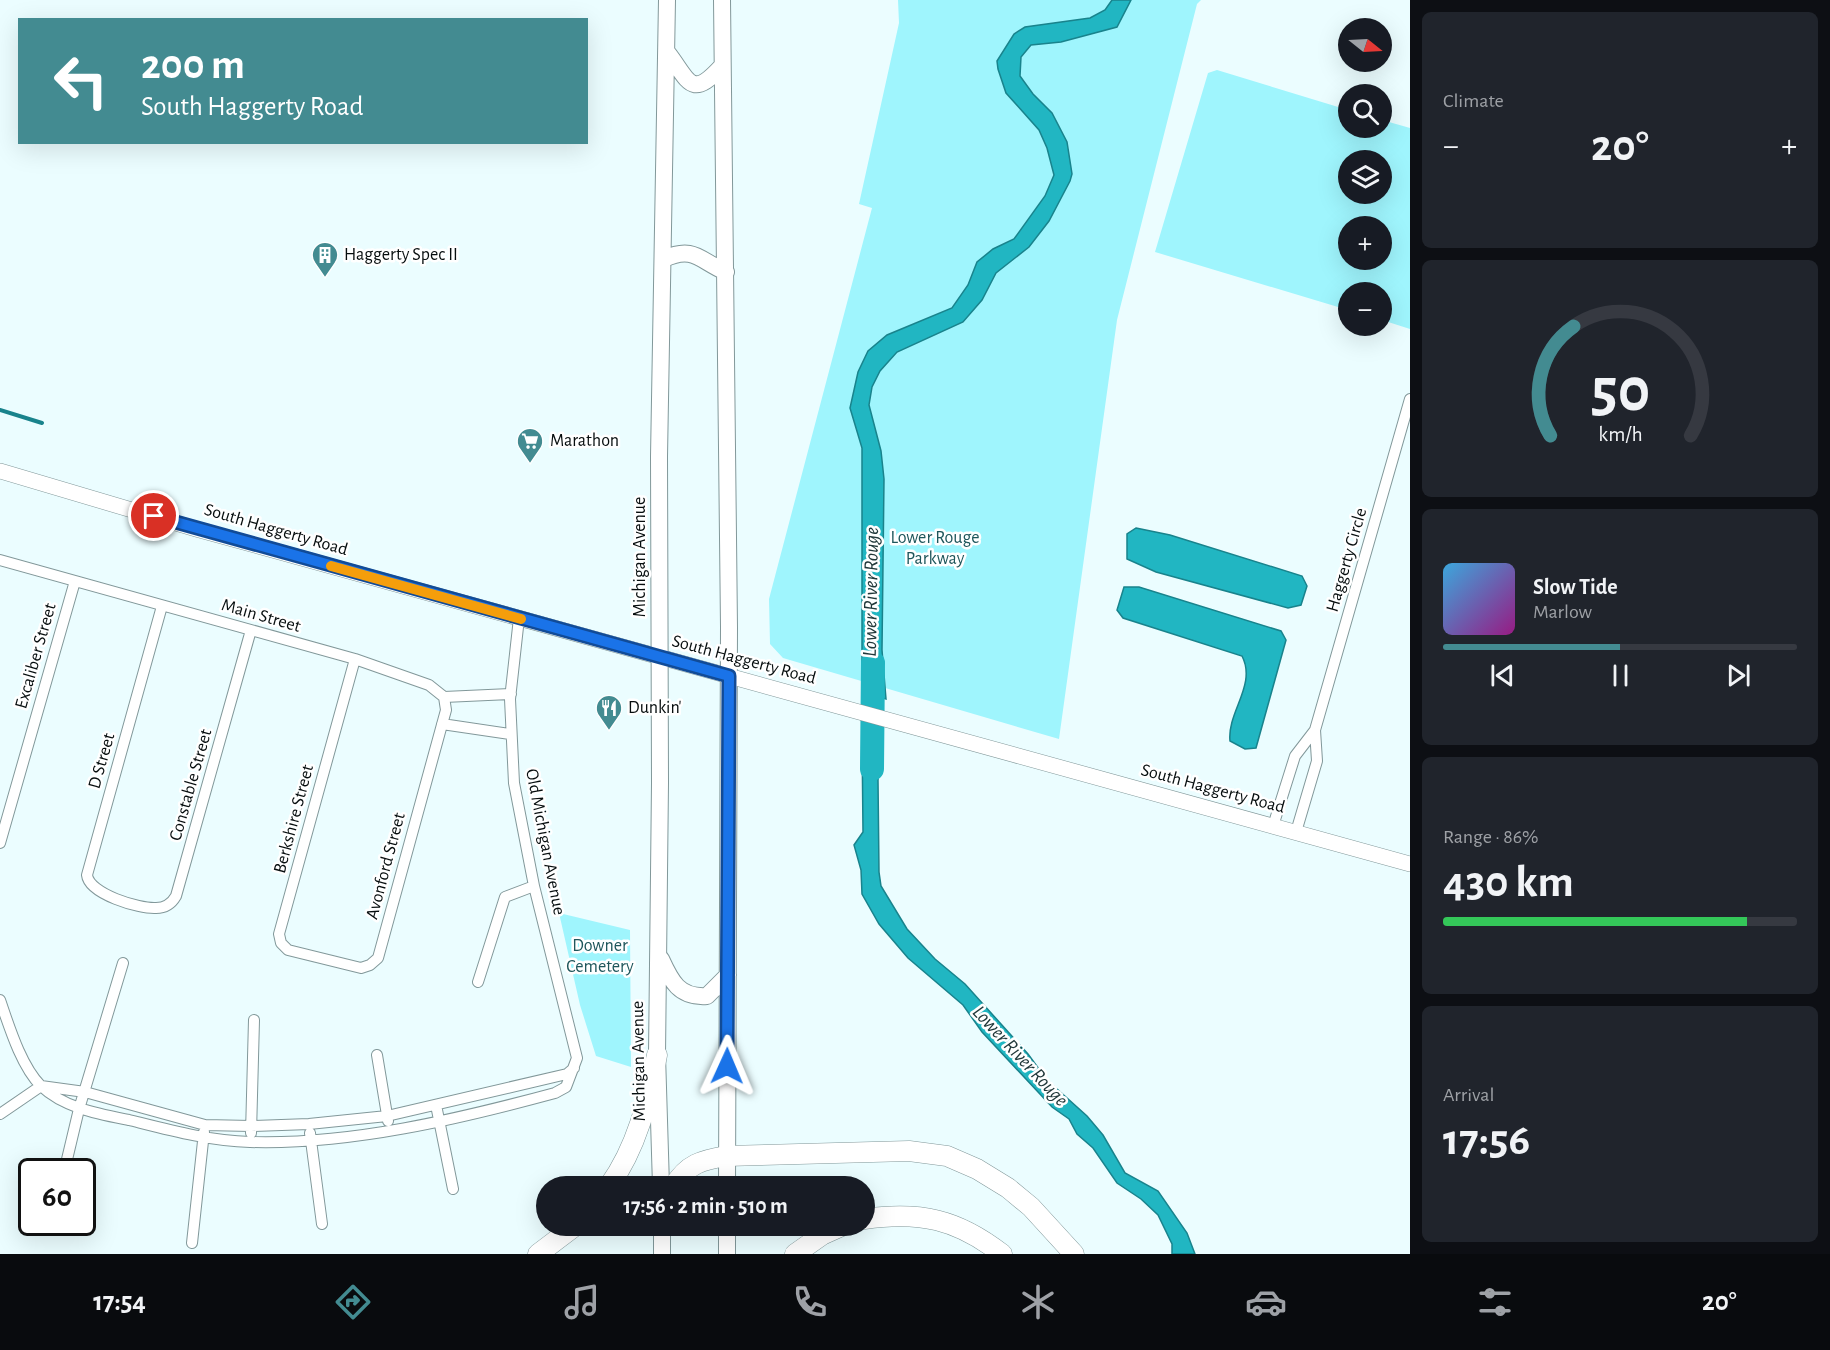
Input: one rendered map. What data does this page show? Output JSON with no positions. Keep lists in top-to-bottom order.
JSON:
{
  "streets": {
    "main road": ["South Haggerty Road", "Michigan Avenue"],
    "street": [
      "Haggerty Circle",
      "Main Street",
      "Excaliber Street",
      "D Street",
      "Constable Street",
      "Berkshire Street",
      "Old Michigan Avenue",
      "Avonford Street"
    ]
  },
  "crossings": [
    ["South Haggerty Road", "Michigan Avenue"],
    ["South Haggerty Road", "Haggerty Circle"],
    ["South Haggerty Road", "Old Michigan Avenue"],
    ["Main Street", "Excaliber Street"],
    ["Main Street", "D Street"],
    ["Main Street", "Constable Street"],
    ["Main Street", "Berkshire Street"],
    ["Main Street", "Avonford Street"],
    ["D Street", "Constable Street"],
    ["Berkshire Street", "Avonford Street"]
  ],
  "water": ["Lower River Rouge"],
  "parks": ["Lower Rouge Parkway", "Downer Cemetery"],
  "places": {
    "building": ["Haggerty Spec II"],
    "supermarket": ["Marathon"],
    "restaurant": ["Dunkin'"]
  },
  "north": "right",
  "page": {
    "tile": [
      "Climate",
      ["Range · 86%", "430 km"],
      ["Arrival", "17:56"]
    ],
    "map_buttons": ["+", "−"],
    "turn": ["200 m", "South Haggerty Road"],
    "heat": ["−", "20°", "+"],
    "song": ["Slow Tide", "Marlow"],
    "limit": "60",
    "trip": "17:56 · 2 min · 510 m",
    "tabs": ["17:54", "20°"],
    "gauge": ["50", "km/h"]
  }
}
